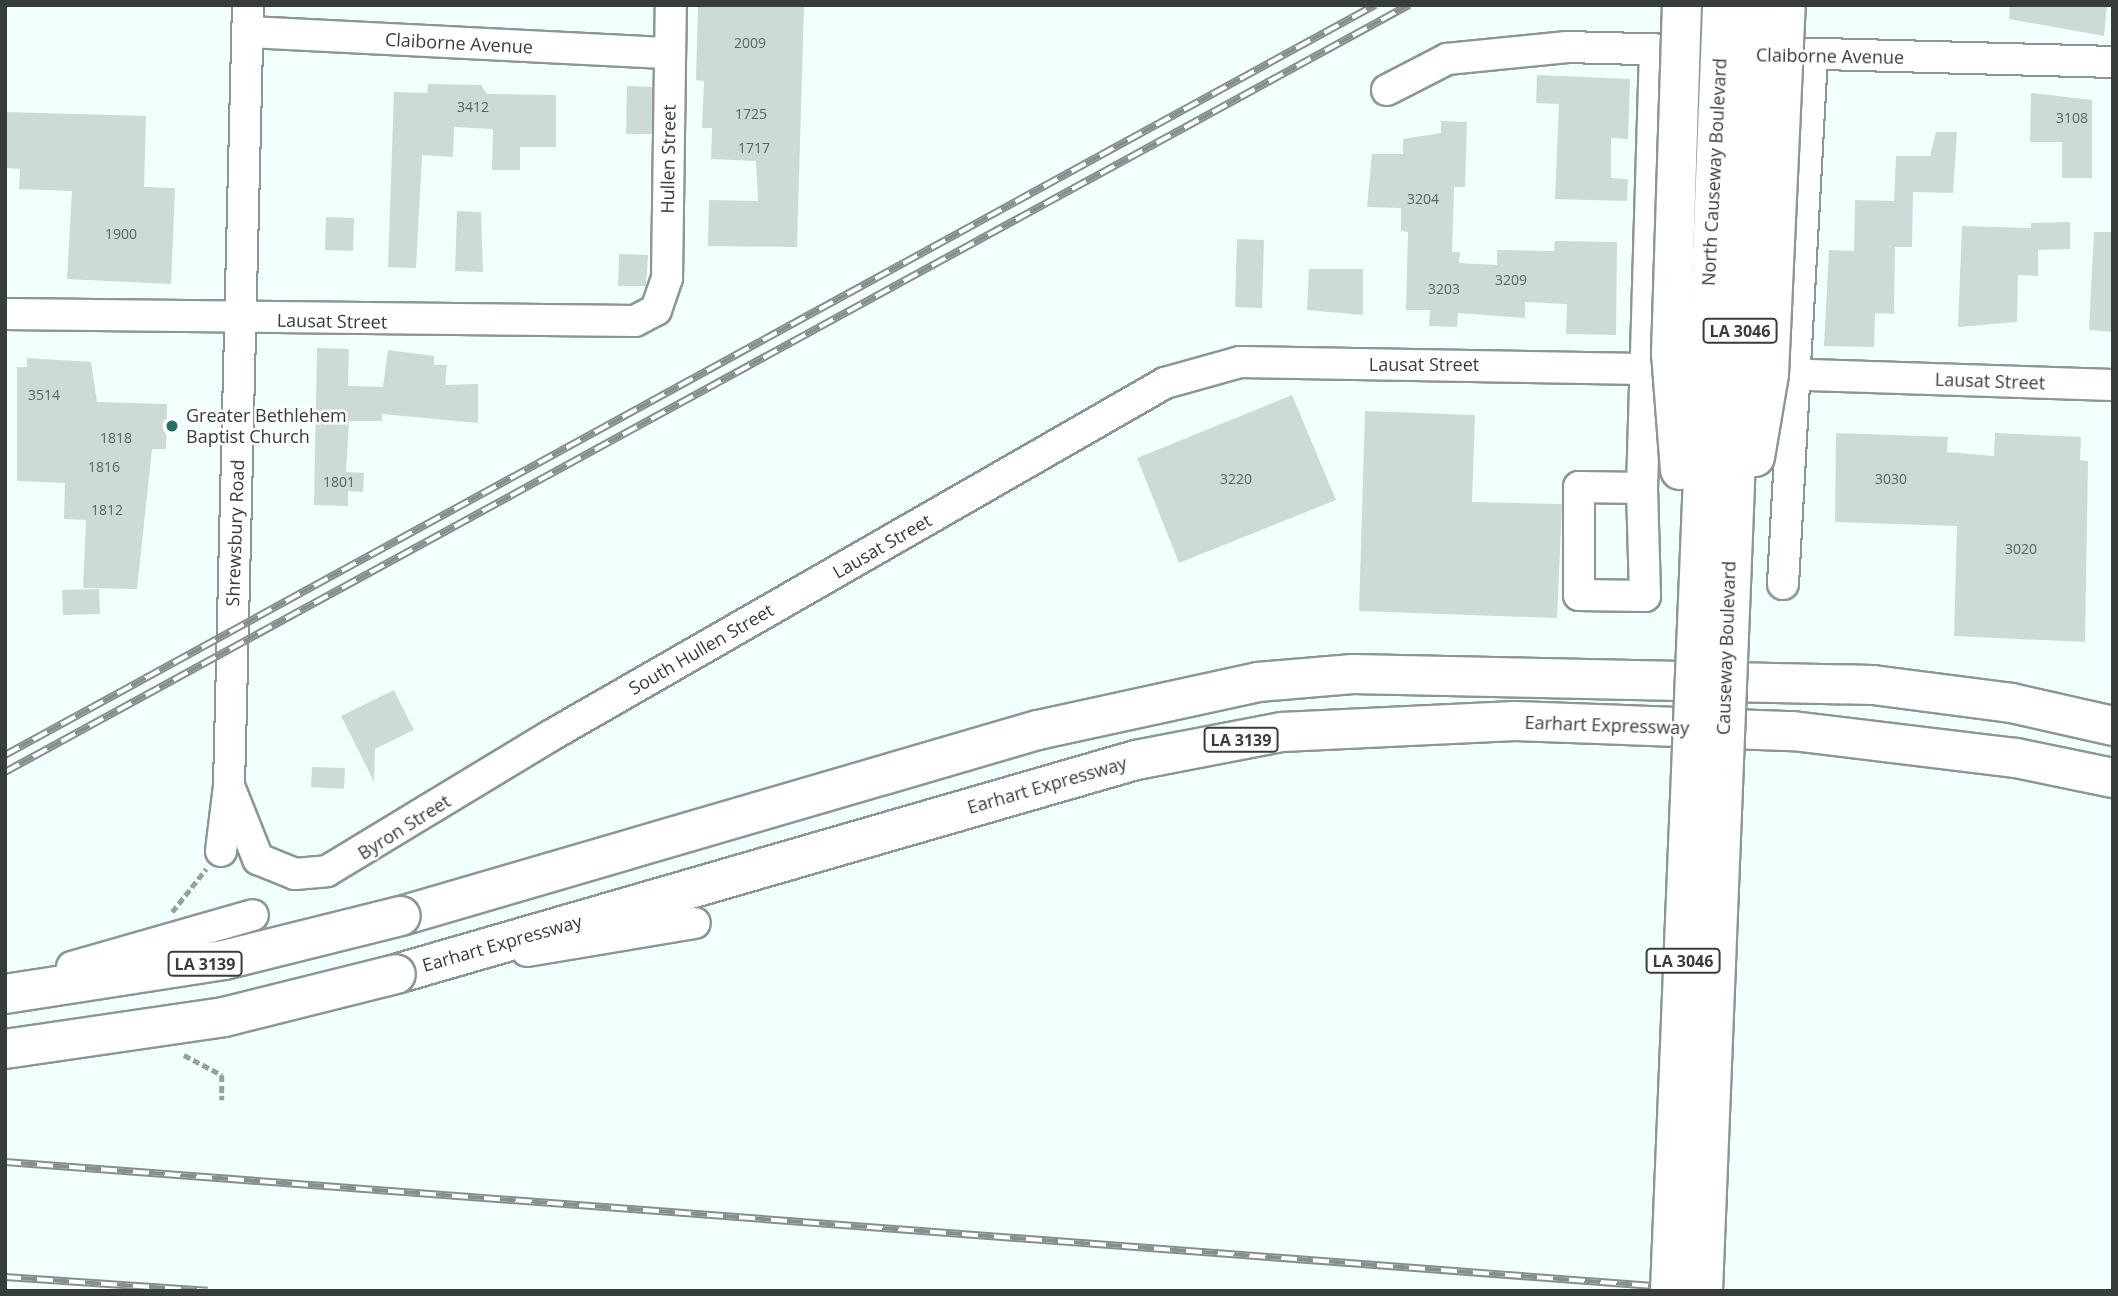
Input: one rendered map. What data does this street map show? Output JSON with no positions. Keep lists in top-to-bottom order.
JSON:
{
  "streets": {
    "highway": [
      "North Causeway Boulevard",
      "LA 3046",
      "Causeway Boulevard",
      "Earhart Expressway",
      "LA 3139"
    ],
    "street": [
      "Claiborne Avenue",
      "Hullen Street",
      "Lausat Street",
      "Shrewsbury Road",
      "South Hullen Street",
      "Byron Street"
    ]
  },
  "crossings": [
    ["Claiborne Avenue", "Hullen Street"],
    ["Claiborne Avenue", "Shrewsbury Road"],
    ["Hullen Street", "Lausat Street"],
    ["North Causeway Boulevard", "Causeway Boulevard"],
    ["Lausat Street", "Shrewsbury Road"],
    ["Lausat Street", "South Hullen Street"],
    ["Shrewsbury Road", "Byron Street"],
    ["South Hullen Street", "Byron Street"]
  ],
  "places": ["Greater Bethlehem Baptist Church"],
  "house_numbers": [
    "2009",
    "3412",
    "1725",
    "3108",
    "1717",
    "3204",
    "1900",
    "3209",
    "3203",
    "3514",
    "1818",
    "1816",
    "3220",
    "3030",
    "1801",
    "1812",
    "3020"
  ]
}
